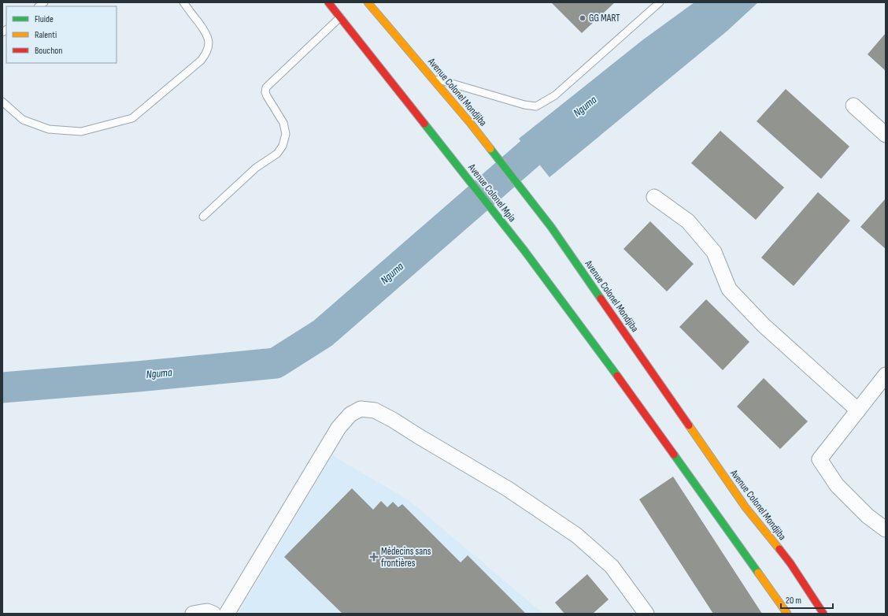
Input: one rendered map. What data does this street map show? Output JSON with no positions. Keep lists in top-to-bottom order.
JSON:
{
  "streets": {
    "main road": ["Avenue Colonel Mondjiba", "Avenue Colonel Mpia"]
  },
  "water": ["Nguma"],
  "places": {
    "other": ["GG MART"],
    "health": ["Médecins sans frontières"]
  },
  "legend": ["Fluide", "Ralenti", "Bouchon"],
  "scale_bar": "20 m"
}
